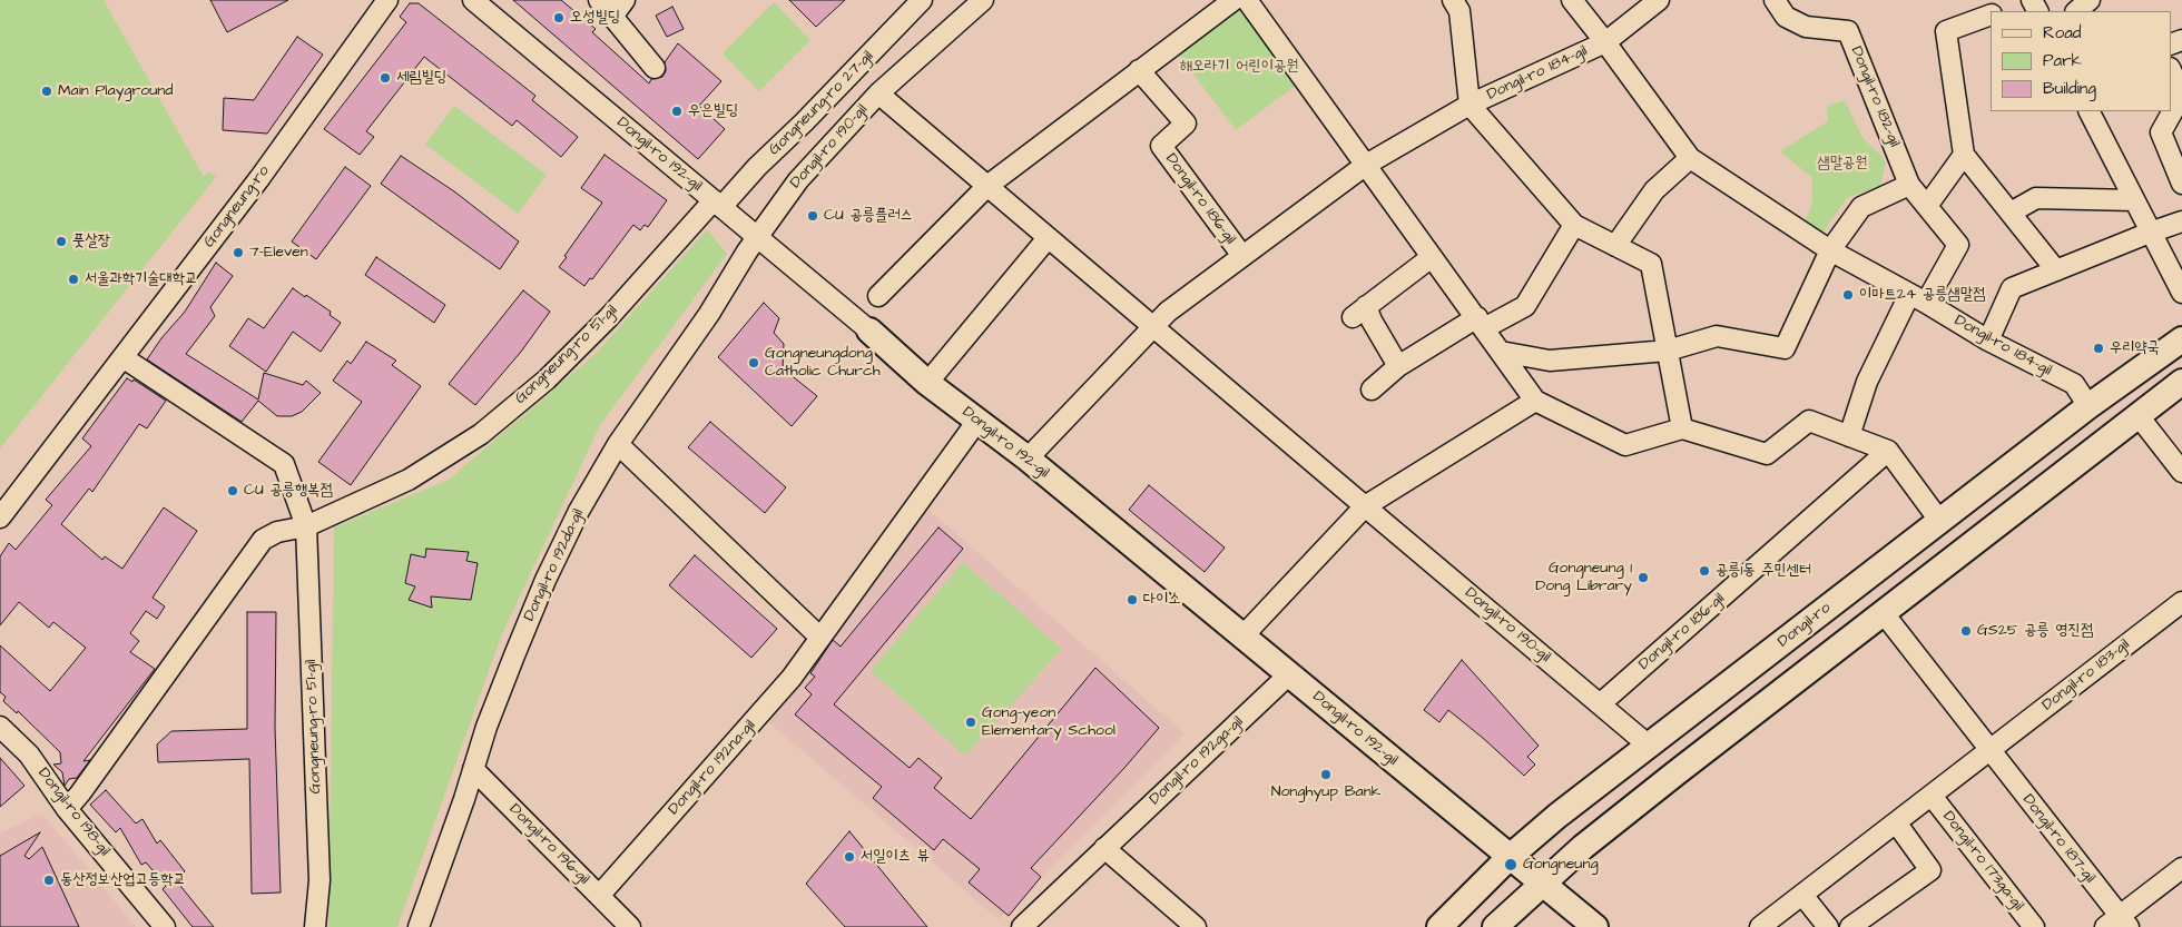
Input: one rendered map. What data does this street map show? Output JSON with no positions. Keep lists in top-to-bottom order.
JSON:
{
  "streets": {
    "main road": ["Dongil-ro 192-gil", "Dongil-ro"],
    "street": [
      "Dongil-ro 184-gil",
      "Dongil-ro 182-gil",
      "Gongneung-ro 27-gil",
      "Dongil-ro 190-gil",
      "Dongil-ro 186-gil",
      "Gongneung-ro",
      "Gongneung-ro 51-gil",
      "Dongil-ro 192da-gil",
      "Dongil-ro 183-gil",
      "Dongil-ro 192ga-gil",
      "Dongil-ro 192na-gil",
      "Dongil-ro 198-gil",
      "Dongil-ro 187-gil",
      "Dongil-ro 196-gil",
      "Dongil-ro 173ga-gil"
    ]
  },
  "crossings": [
    ["Dongil-ro 184-gil", "Dongil-ro 182-gil"],
    ["Dongil-ro 184-gil", "Dongil-ro 186-gil"],
    ["Dongil-ro 184-gil", "Dongil-ro"],
    ["Gongneung-ro 27-gil", "Dongil-ro 192-gil"],
    ["Gongneung-ro 27-gil", "Gongneung-ro 51-gil"],
    ["Dongil-ro 190-gil", "Dongil-ro 192-gil"],
    ["Dongil-ro 190-gil", "Dongil-ro 186-gil"],
    ["Dongil-ro 190-gil", "Dongil-ro 192da-gil"],
    ["Dongil-ro 190-gil", "Dongil-ro"],
    ["Dongil-ro 192-gil", "Gongneung-ro 51-gil"],
    ["Dongil-ro 192-gil", "Dongil-ro 192da-gil"],
    ["Dongil-ro 192-gil", "Dongil-ro"],
    ["Dongil-ro 192-gil", "Dongil-ro 192ga-gil"],
    ["Dongil-ro 192-gil", "Dongil-ro 192na-gil"],
    ["Gongneung-ro", "Gongneung-ro 51-gil"],
    ["Gongneung-ro 51-gil", "Dongil-ro 198-gil"],
    ["Dongil-ro 192da-gil", "Dongil-ro 196-gil"],
    ["Dongil-ro 183-gil", "Dongil-ro 187-gil"],
    ["Dongil-ro 192na-gil", "Dongil-ro 196-gil"]
  ],
  "parks": ["해오라기 어린이공원", "샘말공원"],
  "places": [
    "오성빌딩",
    "세림빌딩",
    "Main Playground",
    "우은빌딩",
    "CU 공릉플러스",
    "풋살장",
    "7-Eleven",
    "서울과학기술대학교",
    "이마트24 공릉샘말점",
    "우리약국",
    "Gongneungdong Catholic Church",
    "CU 공릉행복점",
    "공릉1동 주민센터",
    "Gongneung 1 Dong Library",
    "다이소",
    "GS25 공릉 영진점",
    "Gong-yeon Elementary School",
    "Nonghyup Bank",
    "서일이츠 뷰",
    "Gongneung",
    "동산정보산업고등학교"
  ],
  "legend": ["Road", "Park", "Building"]
}
